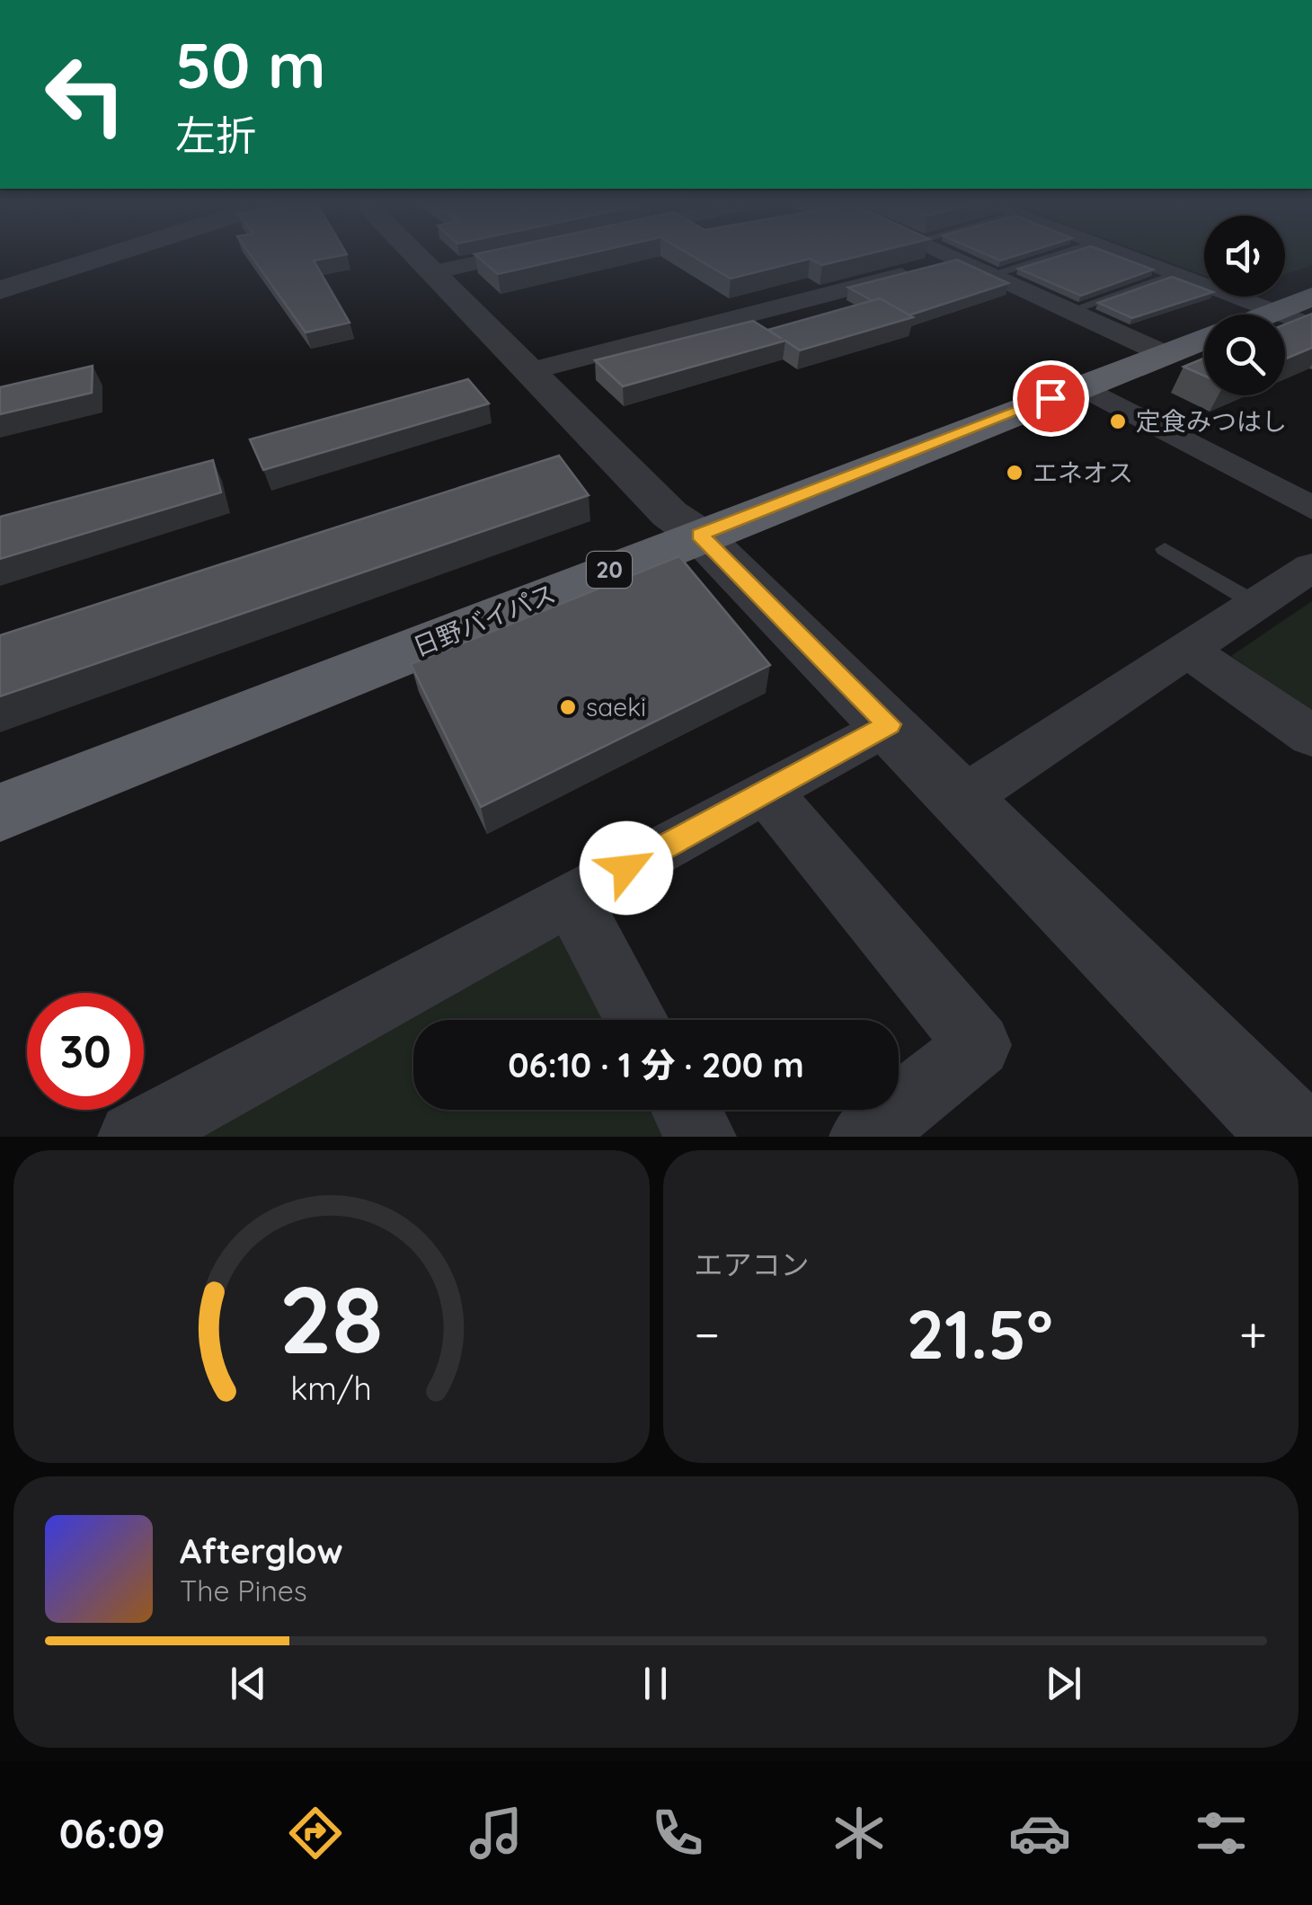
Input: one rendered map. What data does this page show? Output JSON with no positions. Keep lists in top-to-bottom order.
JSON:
{
  "streets": {
    "highway": ["20", "日野バイパス"]
  },
  "places": ["定食みつはし", "エネオス", "saeki"],
  "page": {
    "turn": ["50 m", "左折"],
    "limit": "30",
    "trip": "06:10 · 1 分 · 200 m",
    "tile": "エアコン",
    "heat": ["−", "21.5°", "+"],
    "song": ["Afterglow", "The Pines"],
    "tabs": "06:09",
    "gauge": ["28", "km/h"]
  }
}
